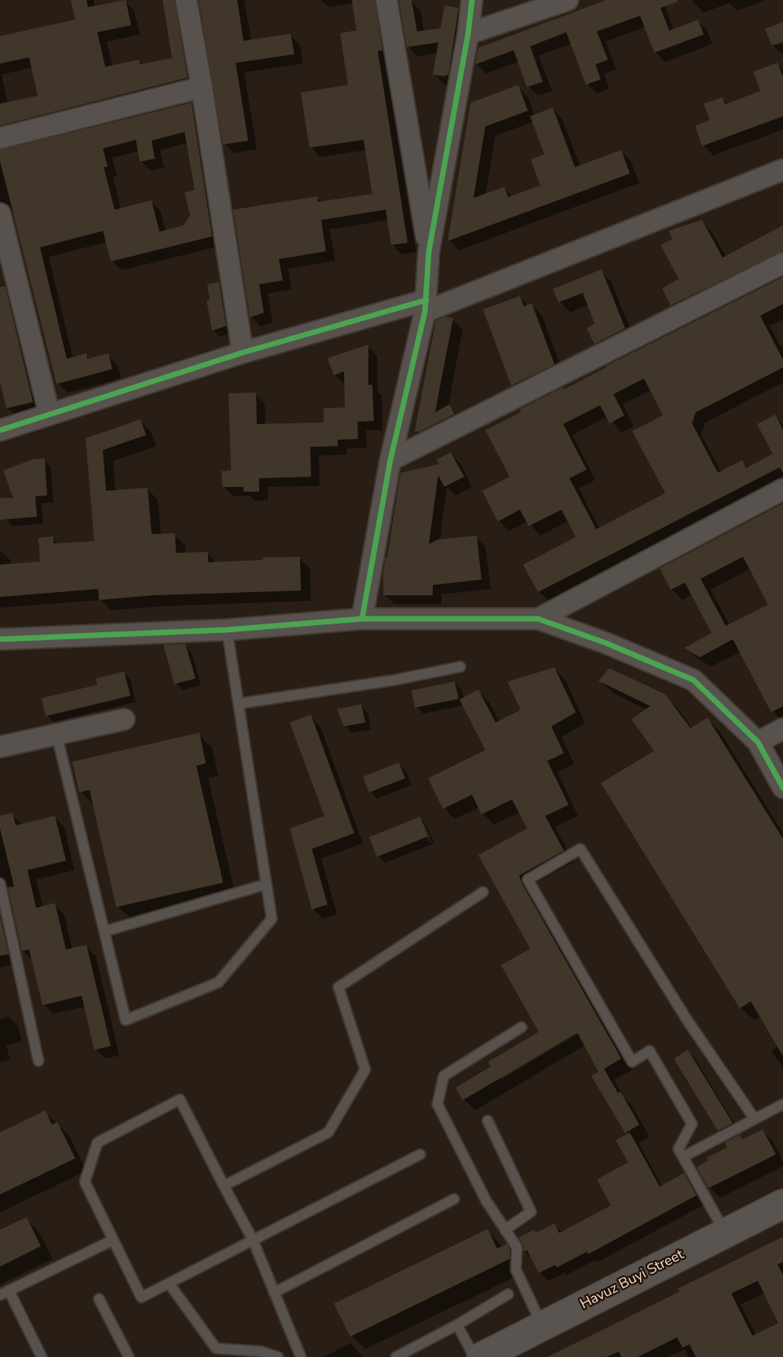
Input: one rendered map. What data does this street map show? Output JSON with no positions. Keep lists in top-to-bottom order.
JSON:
{
  "streets": {
    "main road": ["Havuz Buyi Street"]
  }
}
